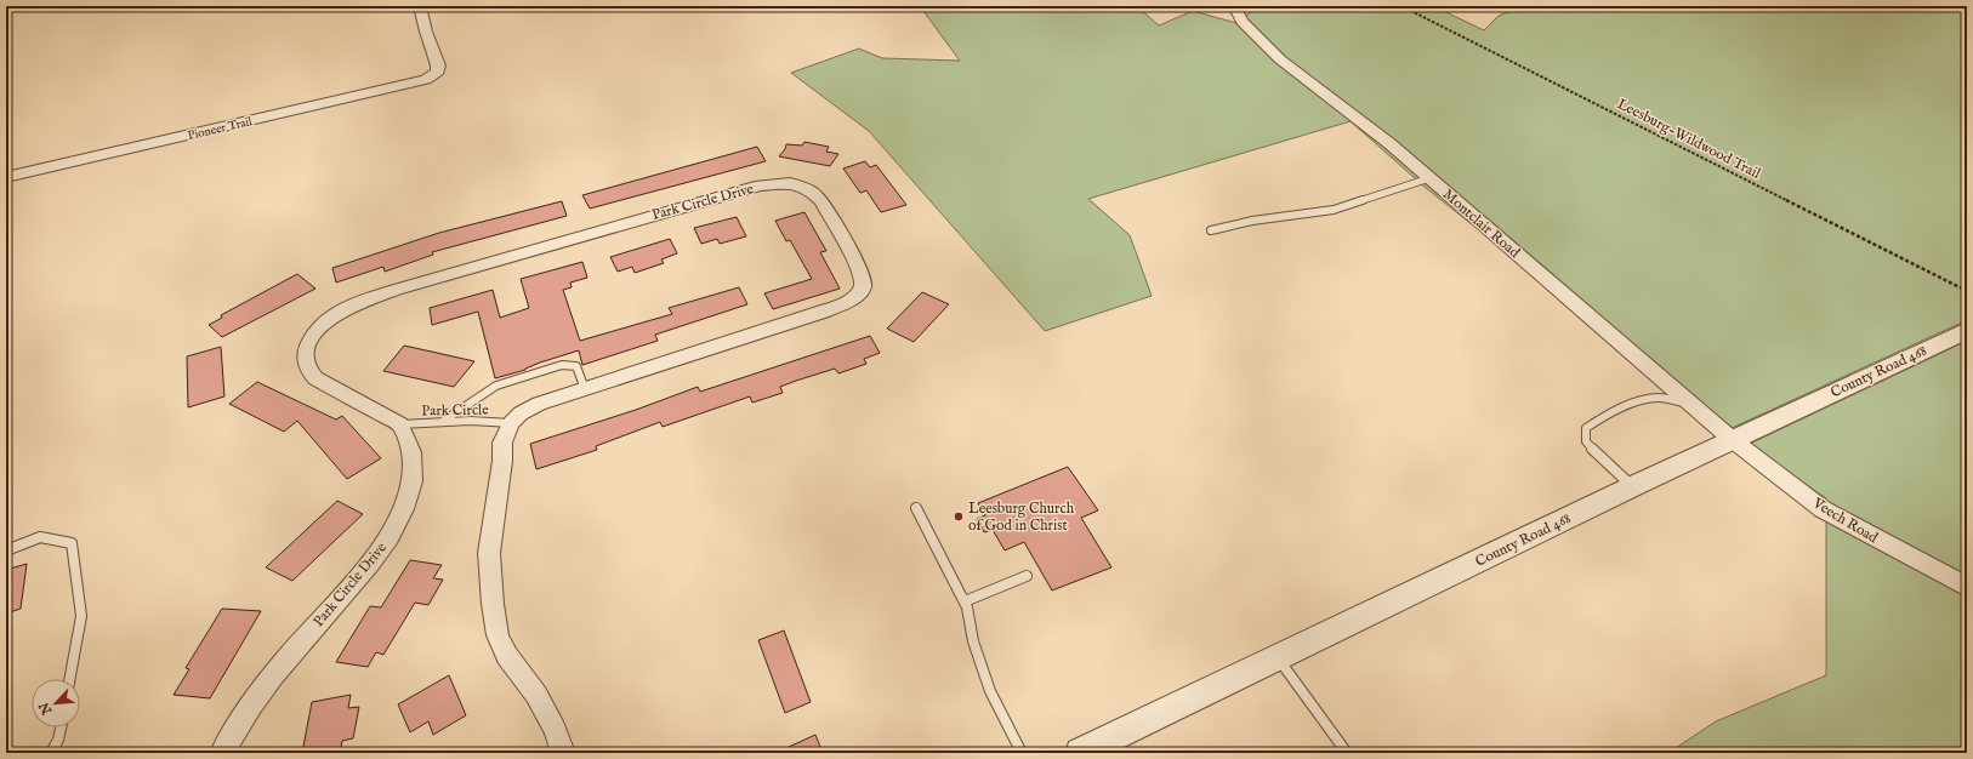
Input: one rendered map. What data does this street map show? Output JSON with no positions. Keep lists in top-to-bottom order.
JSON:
{
  "streets": {
    "street": [
      "Pioneer Trail",
      "Park Circle Drive",
      "Montclair Road",
      "County Road 468",
      "Veech Road"
    ],
    "lane": ["Park Circle"],
    "path": ["Leesburg-Wildwood Trail"]
  },
  "crossings": [
    ["Park Circle Drive", "Park Circle"],
    ["Montclair Road", "County Road 468"],
    ["Montclair Road", "Veech Road"],
    ["County Road 468", "Veech Road"]
  ],
  "places": ["Leesburg Church of God in Christ"],
  "north": "bottom left"
}
